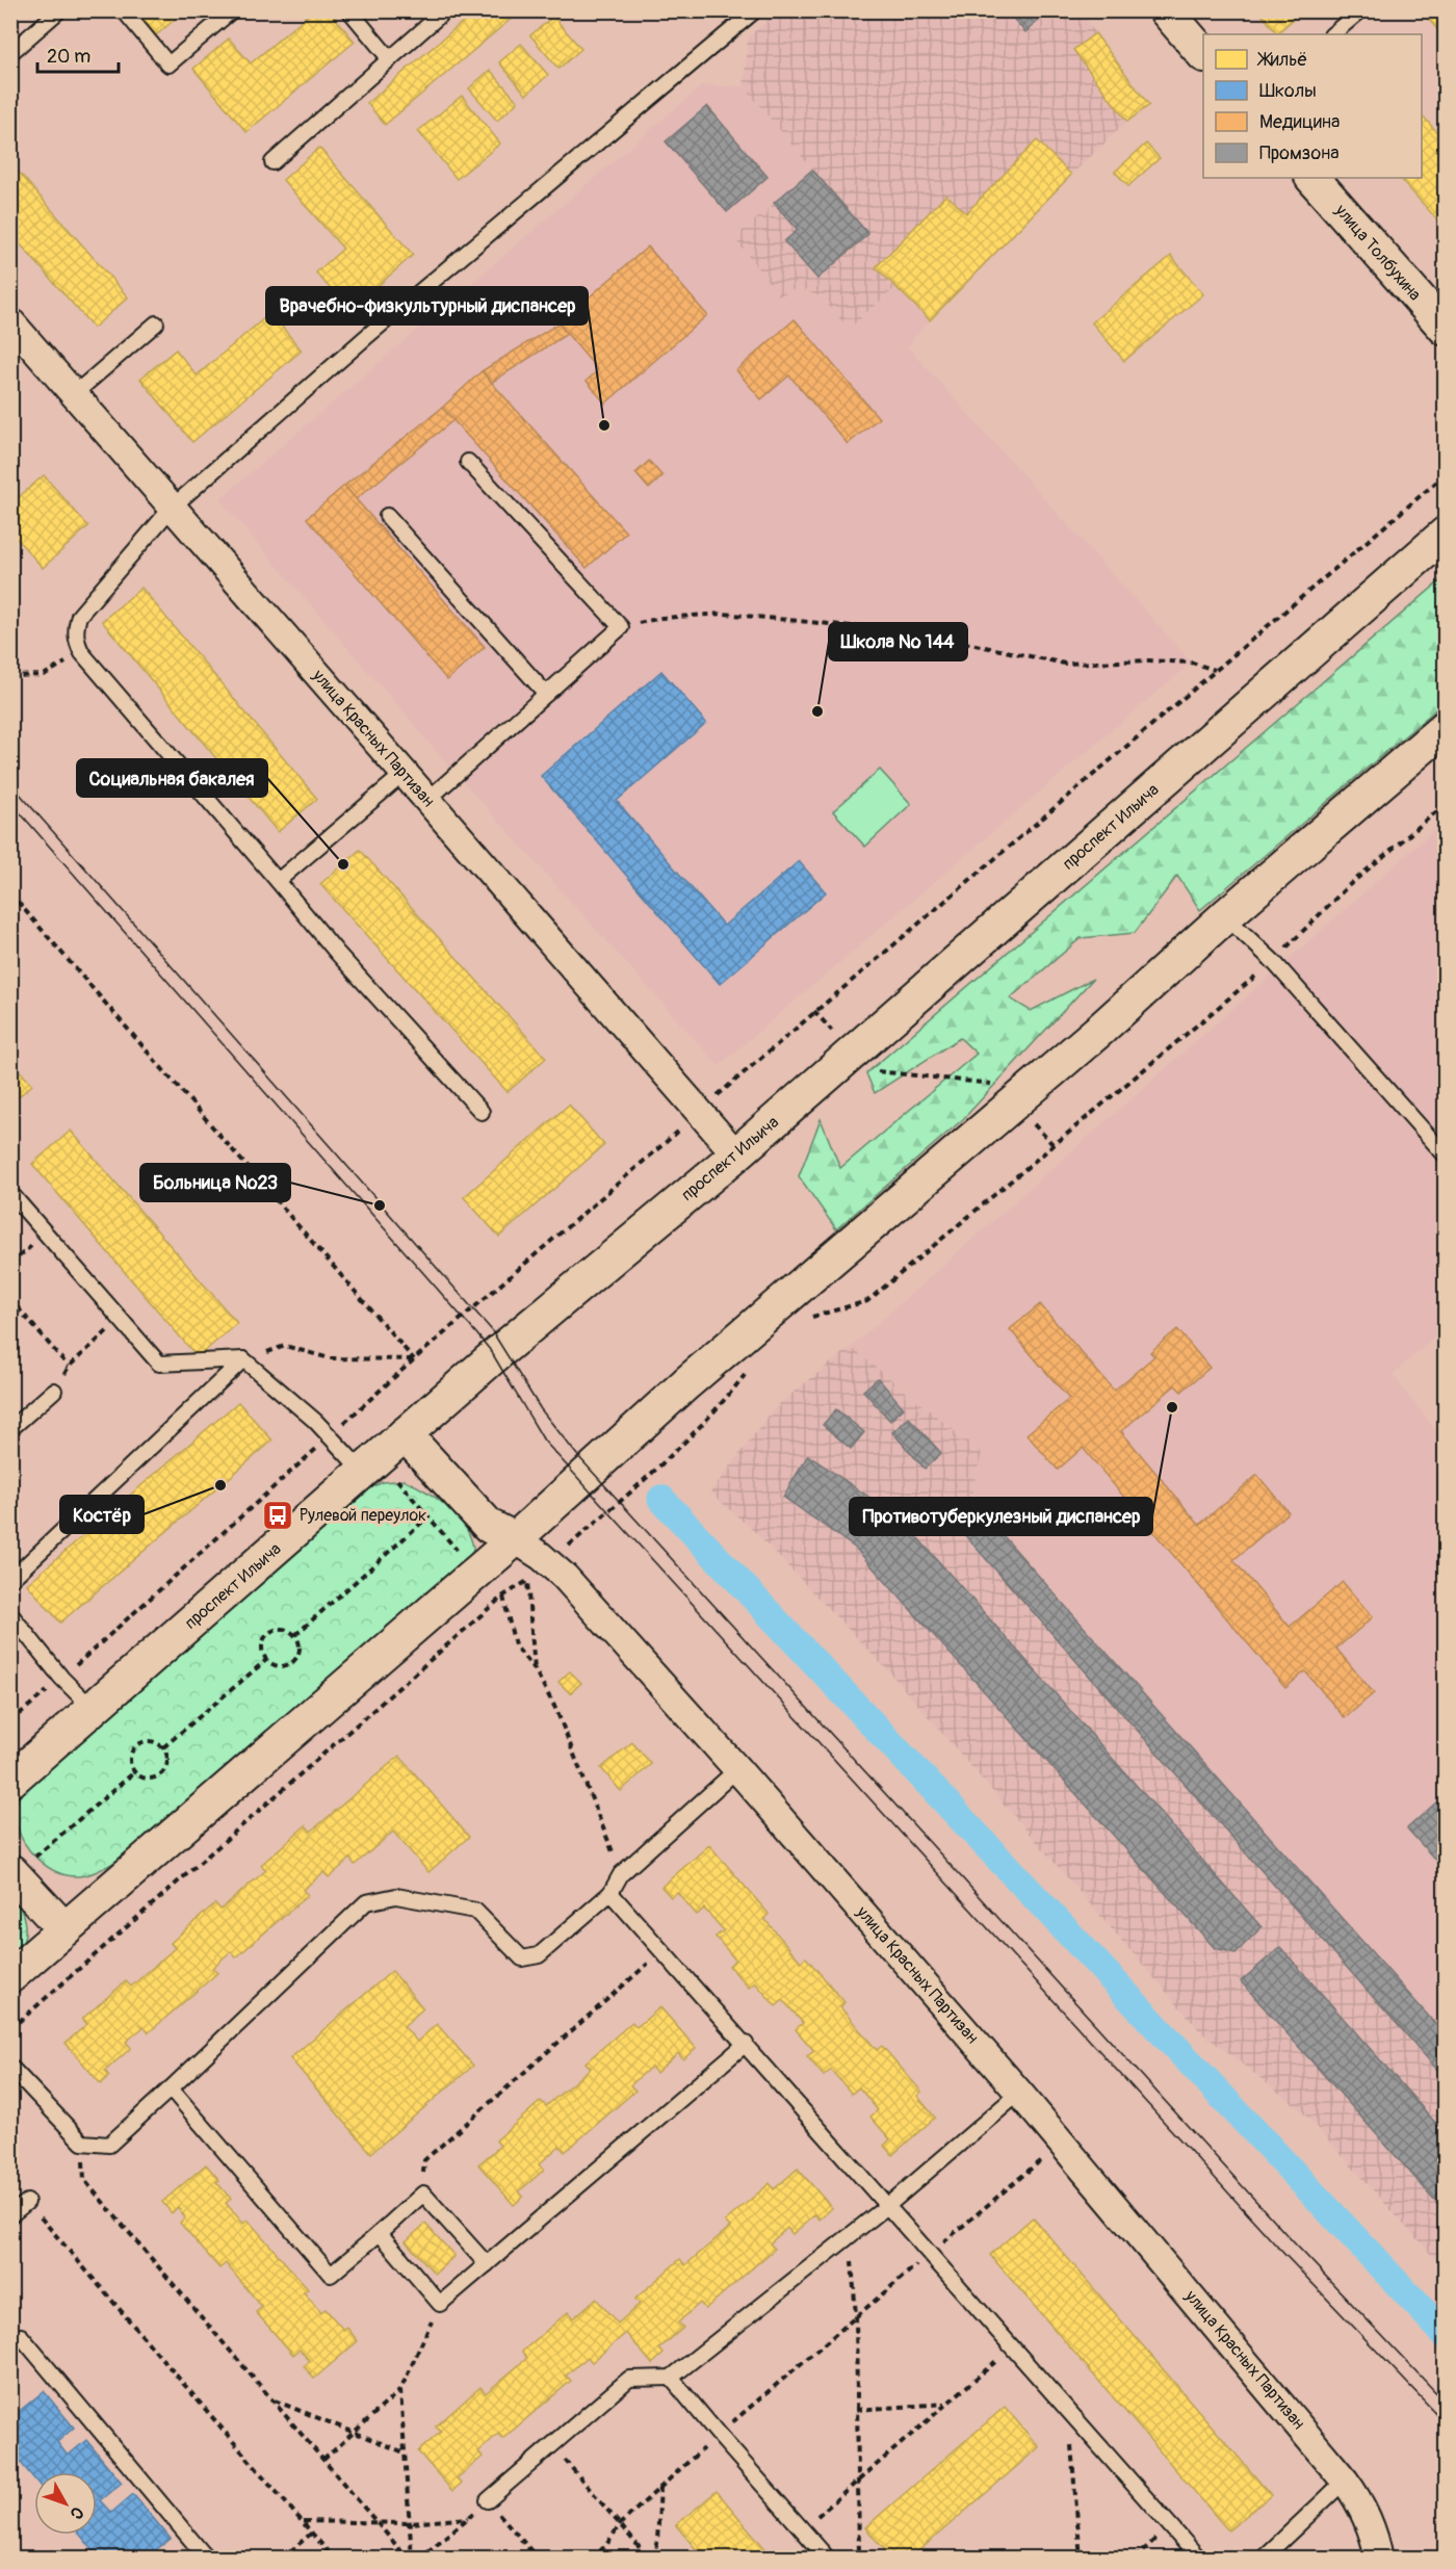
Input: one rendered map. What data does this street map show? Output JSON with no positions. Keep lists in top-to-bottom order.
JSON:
{
  "streets": {
    "street": ["улица Толбухина", "улица Красных Партизан", "проспект Ильича"]
  },
  "crossings": [
    ["улица Красных Партизан", "проспект Ильича"]
  ],
  "places": {
    "other": [
      "Врачебно-физкультурный диспансер",
      "Школа № 144",
      "Социальная бакалея",
      "Больница №23",
      "Противотуберкулезный диспансер",
      "Костёр"
    ],
    "bus stop": ["Рулевой переулок"]
  },
  "legend": [
    "Жильё",
    "Школы",
    "Медицина",
    "Промзона"
  ],
  "scale_bar": "20 m",
  "north": "bottom right"
}
